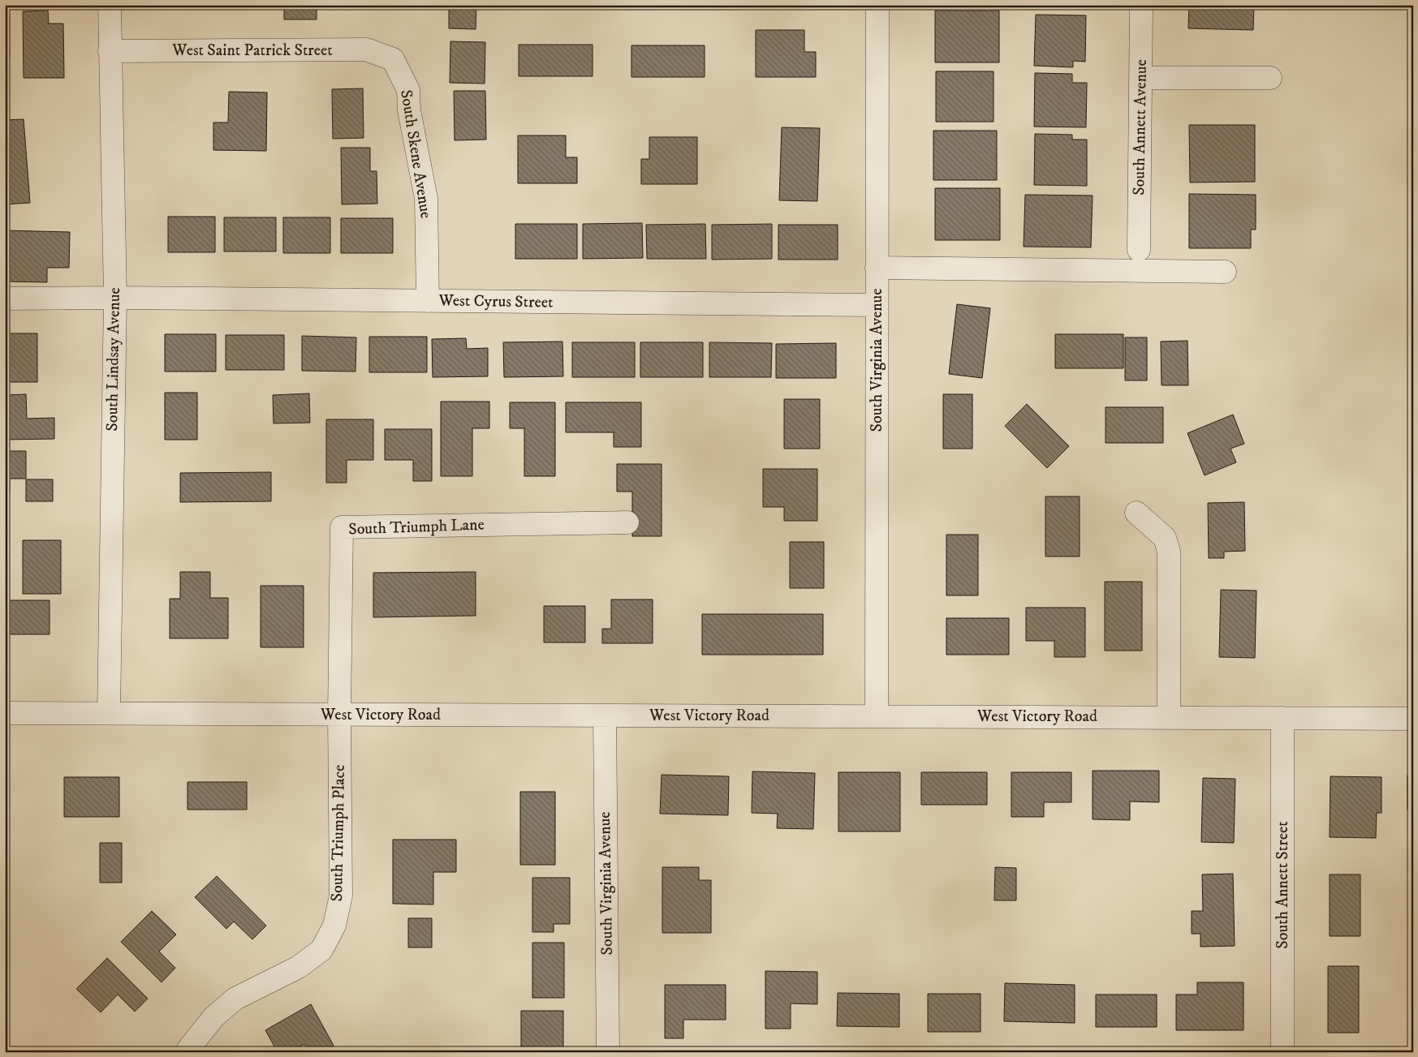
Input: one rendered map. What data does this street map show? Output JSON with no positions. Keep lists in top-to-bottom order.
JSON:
{
  "streets": {
    "street": [
      "West Saint Patrick Street",
      "South Annett Avenue",
      "South Skene Avenue",
      "West Cyrus Street",
      "South Lindsay Avenue",
      "South Virginia Avenue",
      "South Triumph Lane",
      "West Victory Road",
      "South Triumph Place",
      "South Annett Street"
    ]
  },
  "crossings": [
    ["West Saint Patrick Street", "South Skene Avenue"],
    ["West Saint Patrick Street", "South Lindsay Avenue"],
    ["South Skene Avenue", "West Cyrus Street"],
    ["West Cyrus Street", "South Lindsay Avenue"],
    ["West Cyrus Street", "South Virginia Avenue"],
    ["South Lindsay Avenue", "West Victory Road"],
    ["South Virginia Avenue", "West Victory Road"],
    ["South Triumph Lane", "West Victory Road"],
    ["South Triumph Lane", "South Triumph Place"],
    ["West Victory Road", "South Triumph Place"],
    ["West Victory Road", "South Annett Street"]
  ]
}
